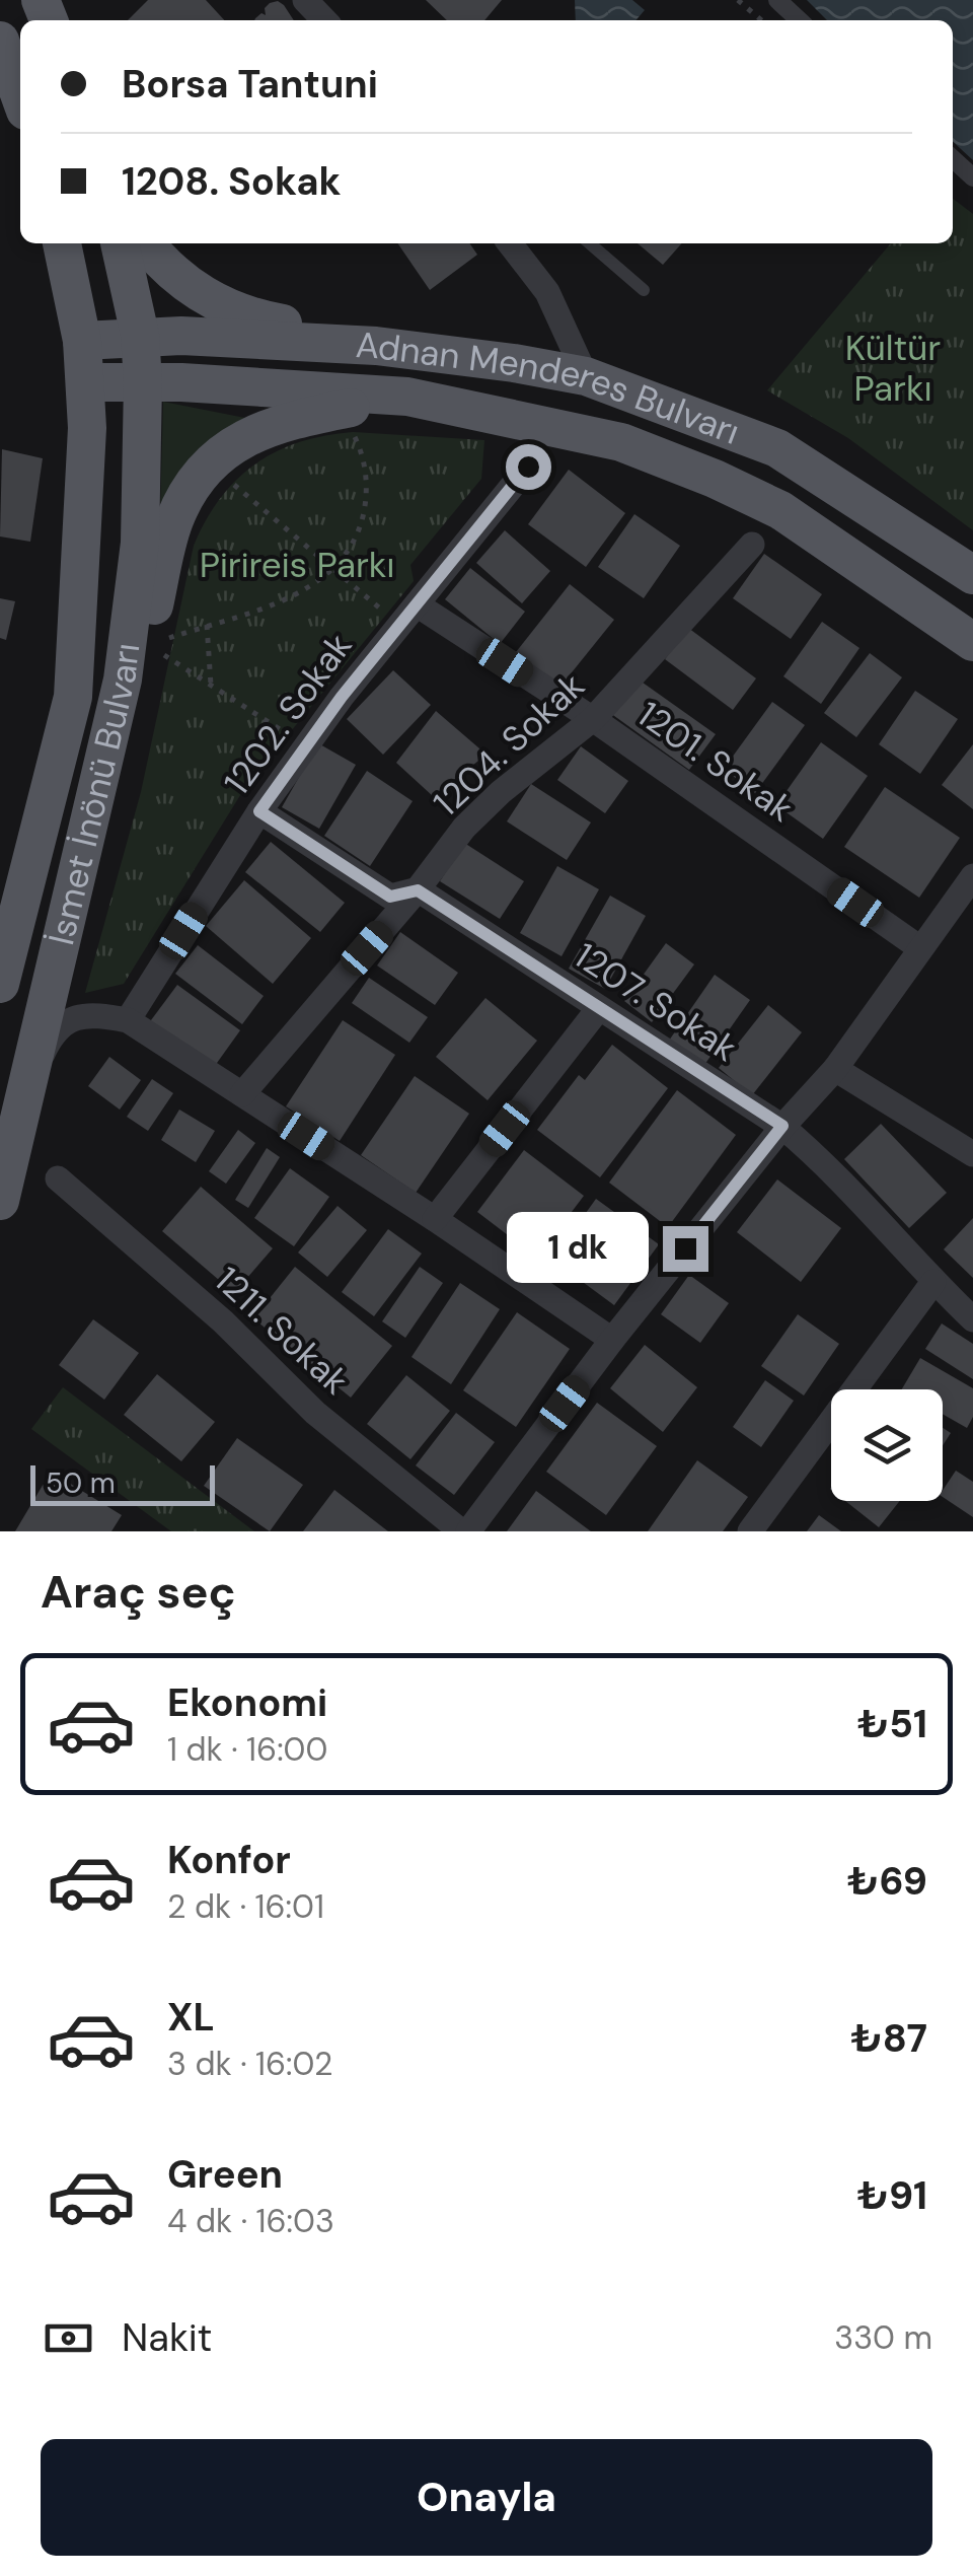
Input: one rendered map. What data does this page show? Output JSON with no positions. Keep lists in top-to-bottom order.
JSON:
{
  "streets": {
    "main road": ["Adnan Menderes Bulvarı", "İsmet İnönü Bulvarı"],
    "street": [
      "1202. Sokak",
      "1204. Sokak",
      "1201. Sokak",
      "1207. Sokak",
      "1211. Sokak"
    ]
  },
  "crossings": [
    ["Adnan Menderes Bulvarı", "İsmet İnönü Bulvarı"],
    ["1202. Sokak", "1201. Sokak"],
    ["1202. Sokak", "1207. Sokak"],
    ["1204. Sokak", "1201. Sokak"],
    ["1204. Sokak", "1207. Sokak"]
  ],
  "parks": ["Kültür Parkı", "Pirireis Parkı"],
  "scale_bar": "50 m",
  "page": {
    "banner": ["Borsa Tantuni", "1208. Sokak"],
    "bubble": "1 dk",
    "scale": "50 m",
    "heading": "Araç seç",
    "list": [
      {
        "name": "Ekonomi",
        "note": "1 dk · 16:00",
        "value": "₺51"
      },
      {
        "name": "Konfor",
        "note": "2 dk · 16:01",
        "value": "₺69"
      },
      {
        "name": "XL",
        "note": "3 dk · 16:02",
        "value": "₺87"
      },
      {
        "name": "Green",
        "note": "4 dk · 16:03",
        "value": "₺91"
      }
    ],
    "pay": ["Nakit", "330 m"],
    "buttons": "Onayla"
  }
}
